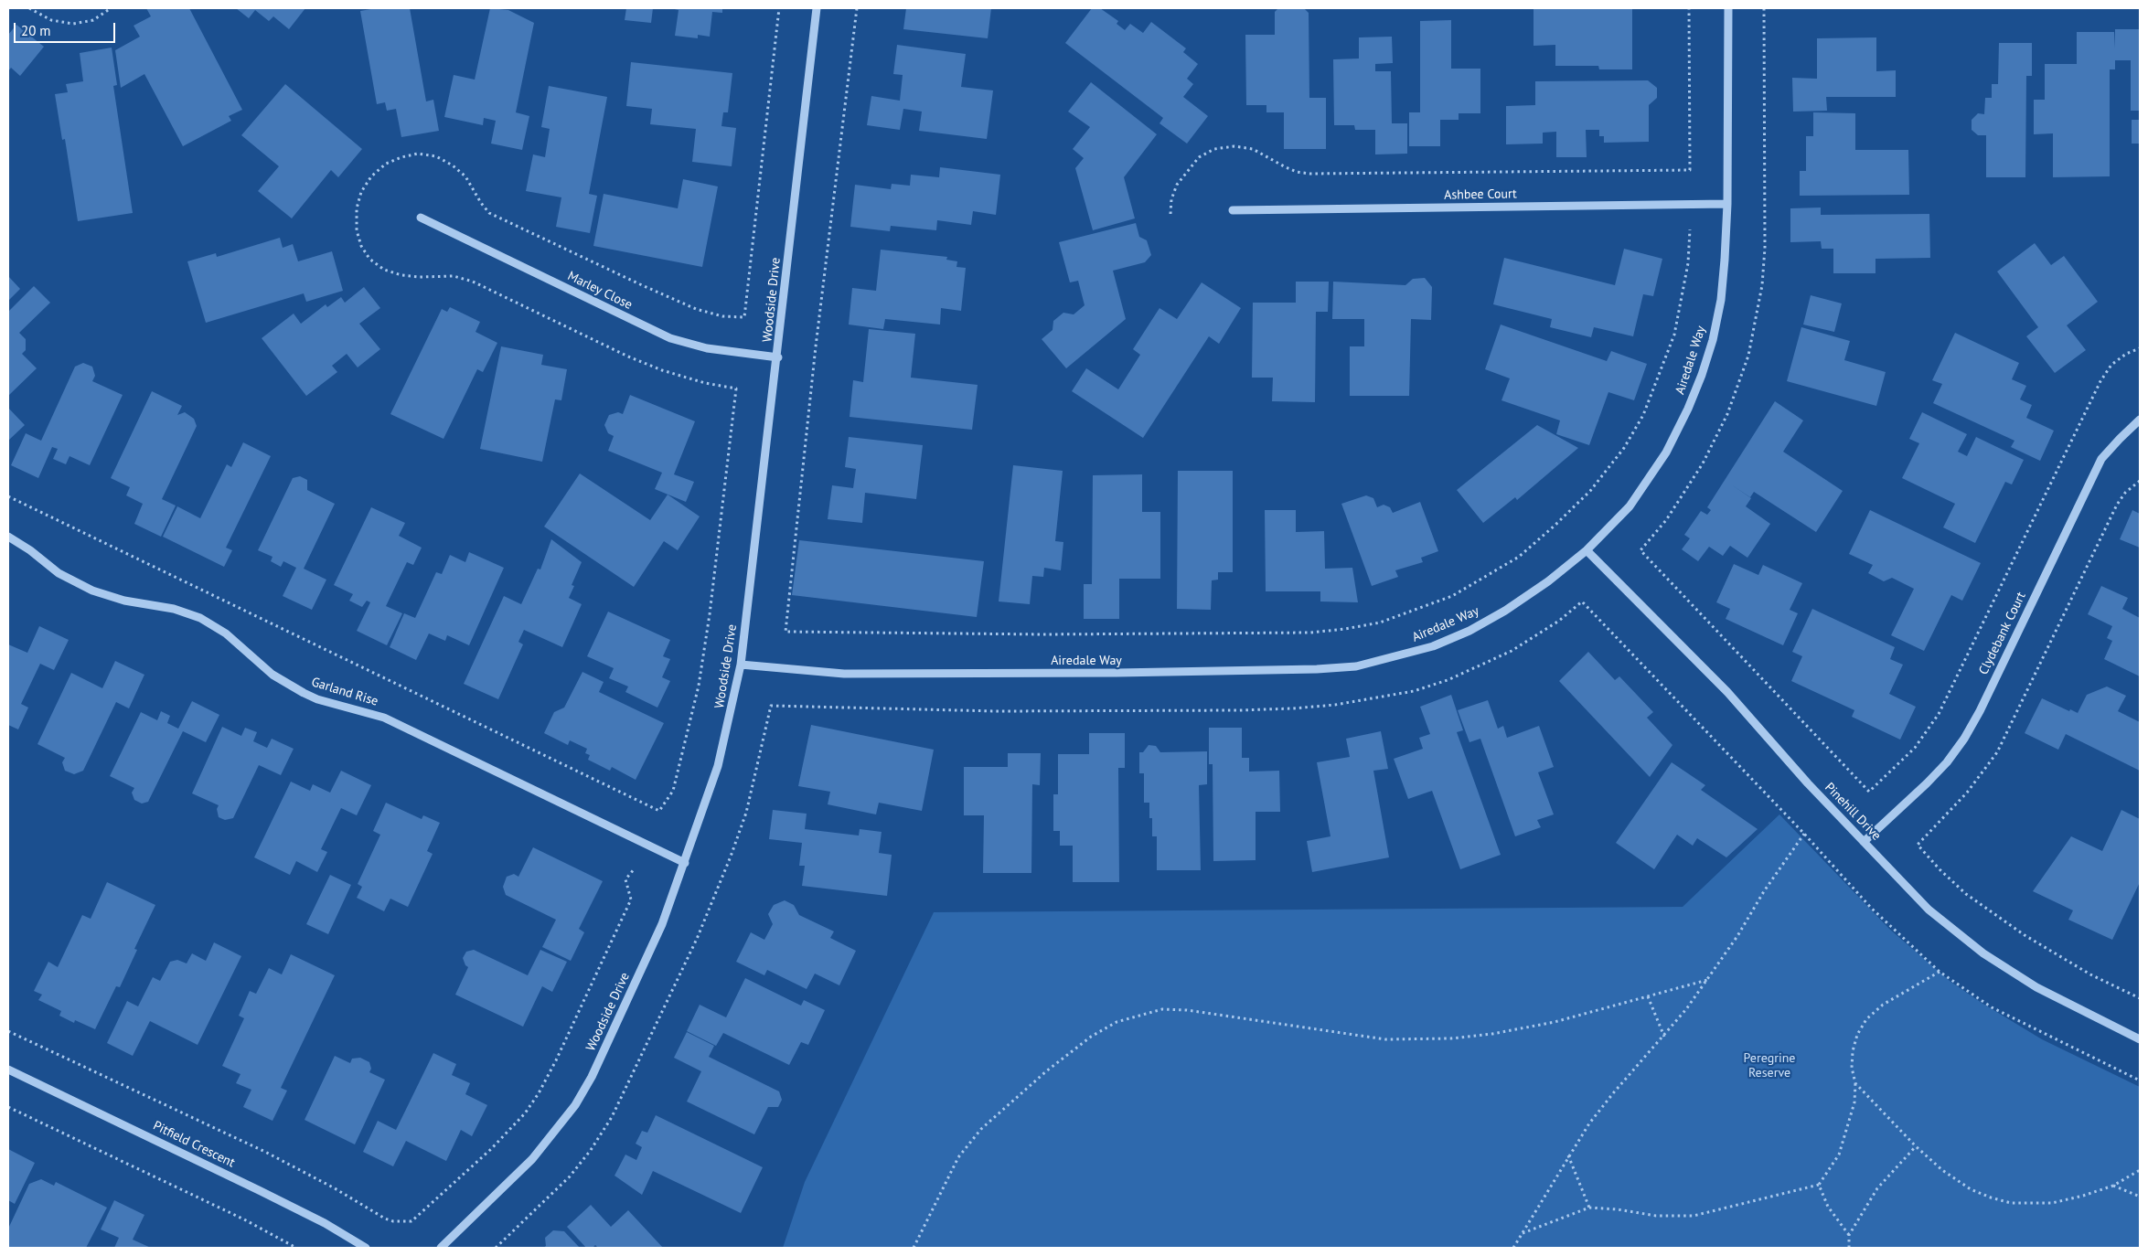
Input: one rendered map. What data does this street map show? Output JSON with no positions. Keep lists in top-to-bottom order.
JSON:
{
  "streets": {
    "street": [
      "Ashbee Court",
      "Marley Close",
      "Woodside Drive",
      "Airedale Way",
      "Clydebank Court",
      "Garland Rise",
      "Pinehill Drive",
      "Pitfield Crescent"
    ]
  },
  "crossings": [
    ["Ashbee Court", "Airedale Way"],
    ["Marley Close", "Woodside Drive"],
    ["Woodside Drive", "Airedale Way"],
    ["Woodside Drive", "Garland Rise"],
    ["Airedale Way", "Pinehill Drive"],
    ["Clydebank Court", "Pinehill Drive"]
  ],
  "parks": ["Peregrine Reserve"],
  "scale_bar": "20 m"
}
